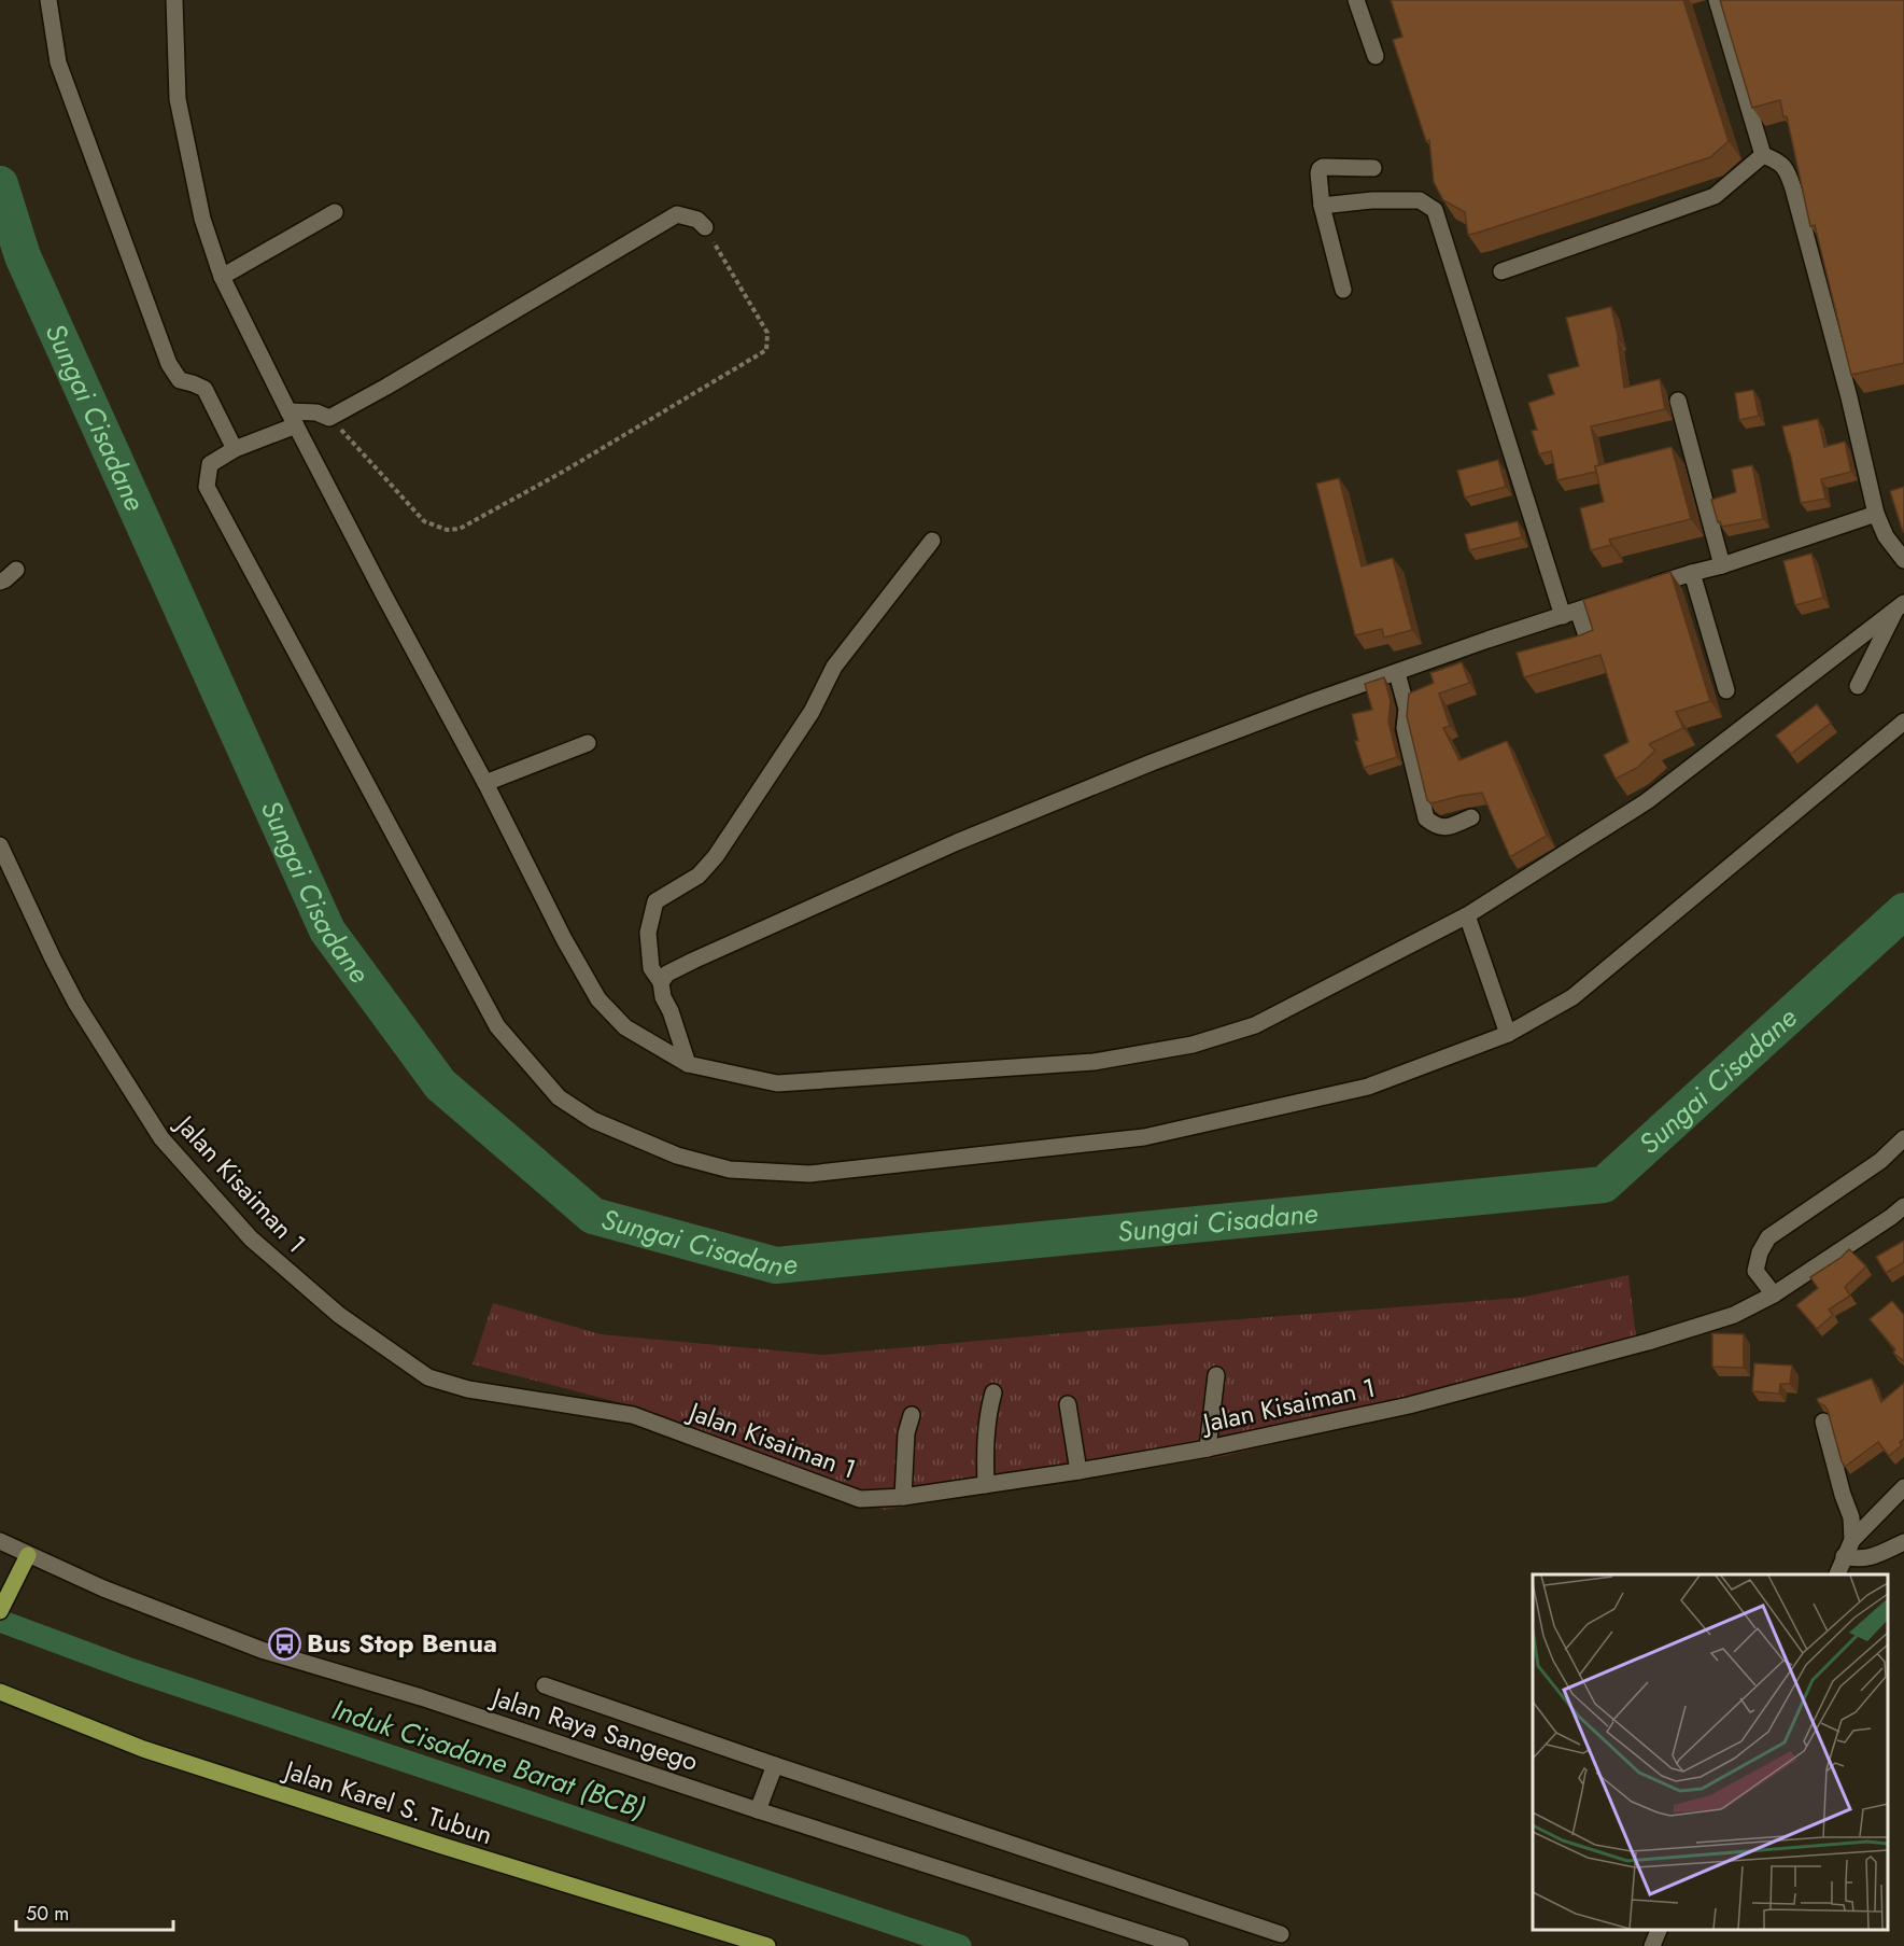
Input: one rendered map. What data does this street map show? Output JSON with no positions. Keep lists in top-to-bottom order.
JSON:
{
  "streets": {
    "main road": ["Jalan Karel S. Tubun"],
    "street": ["Jalan Kisaiman 1", "Jalan Raya Sangego"]
  },
  "water": ["Sungai Cisadane", "Induk Cisadane Barat (BCB)"],
  "places": {
    "bus stop": ["Bus Stop Benua"]
  },
  "scale_bar": "50 m"
}
